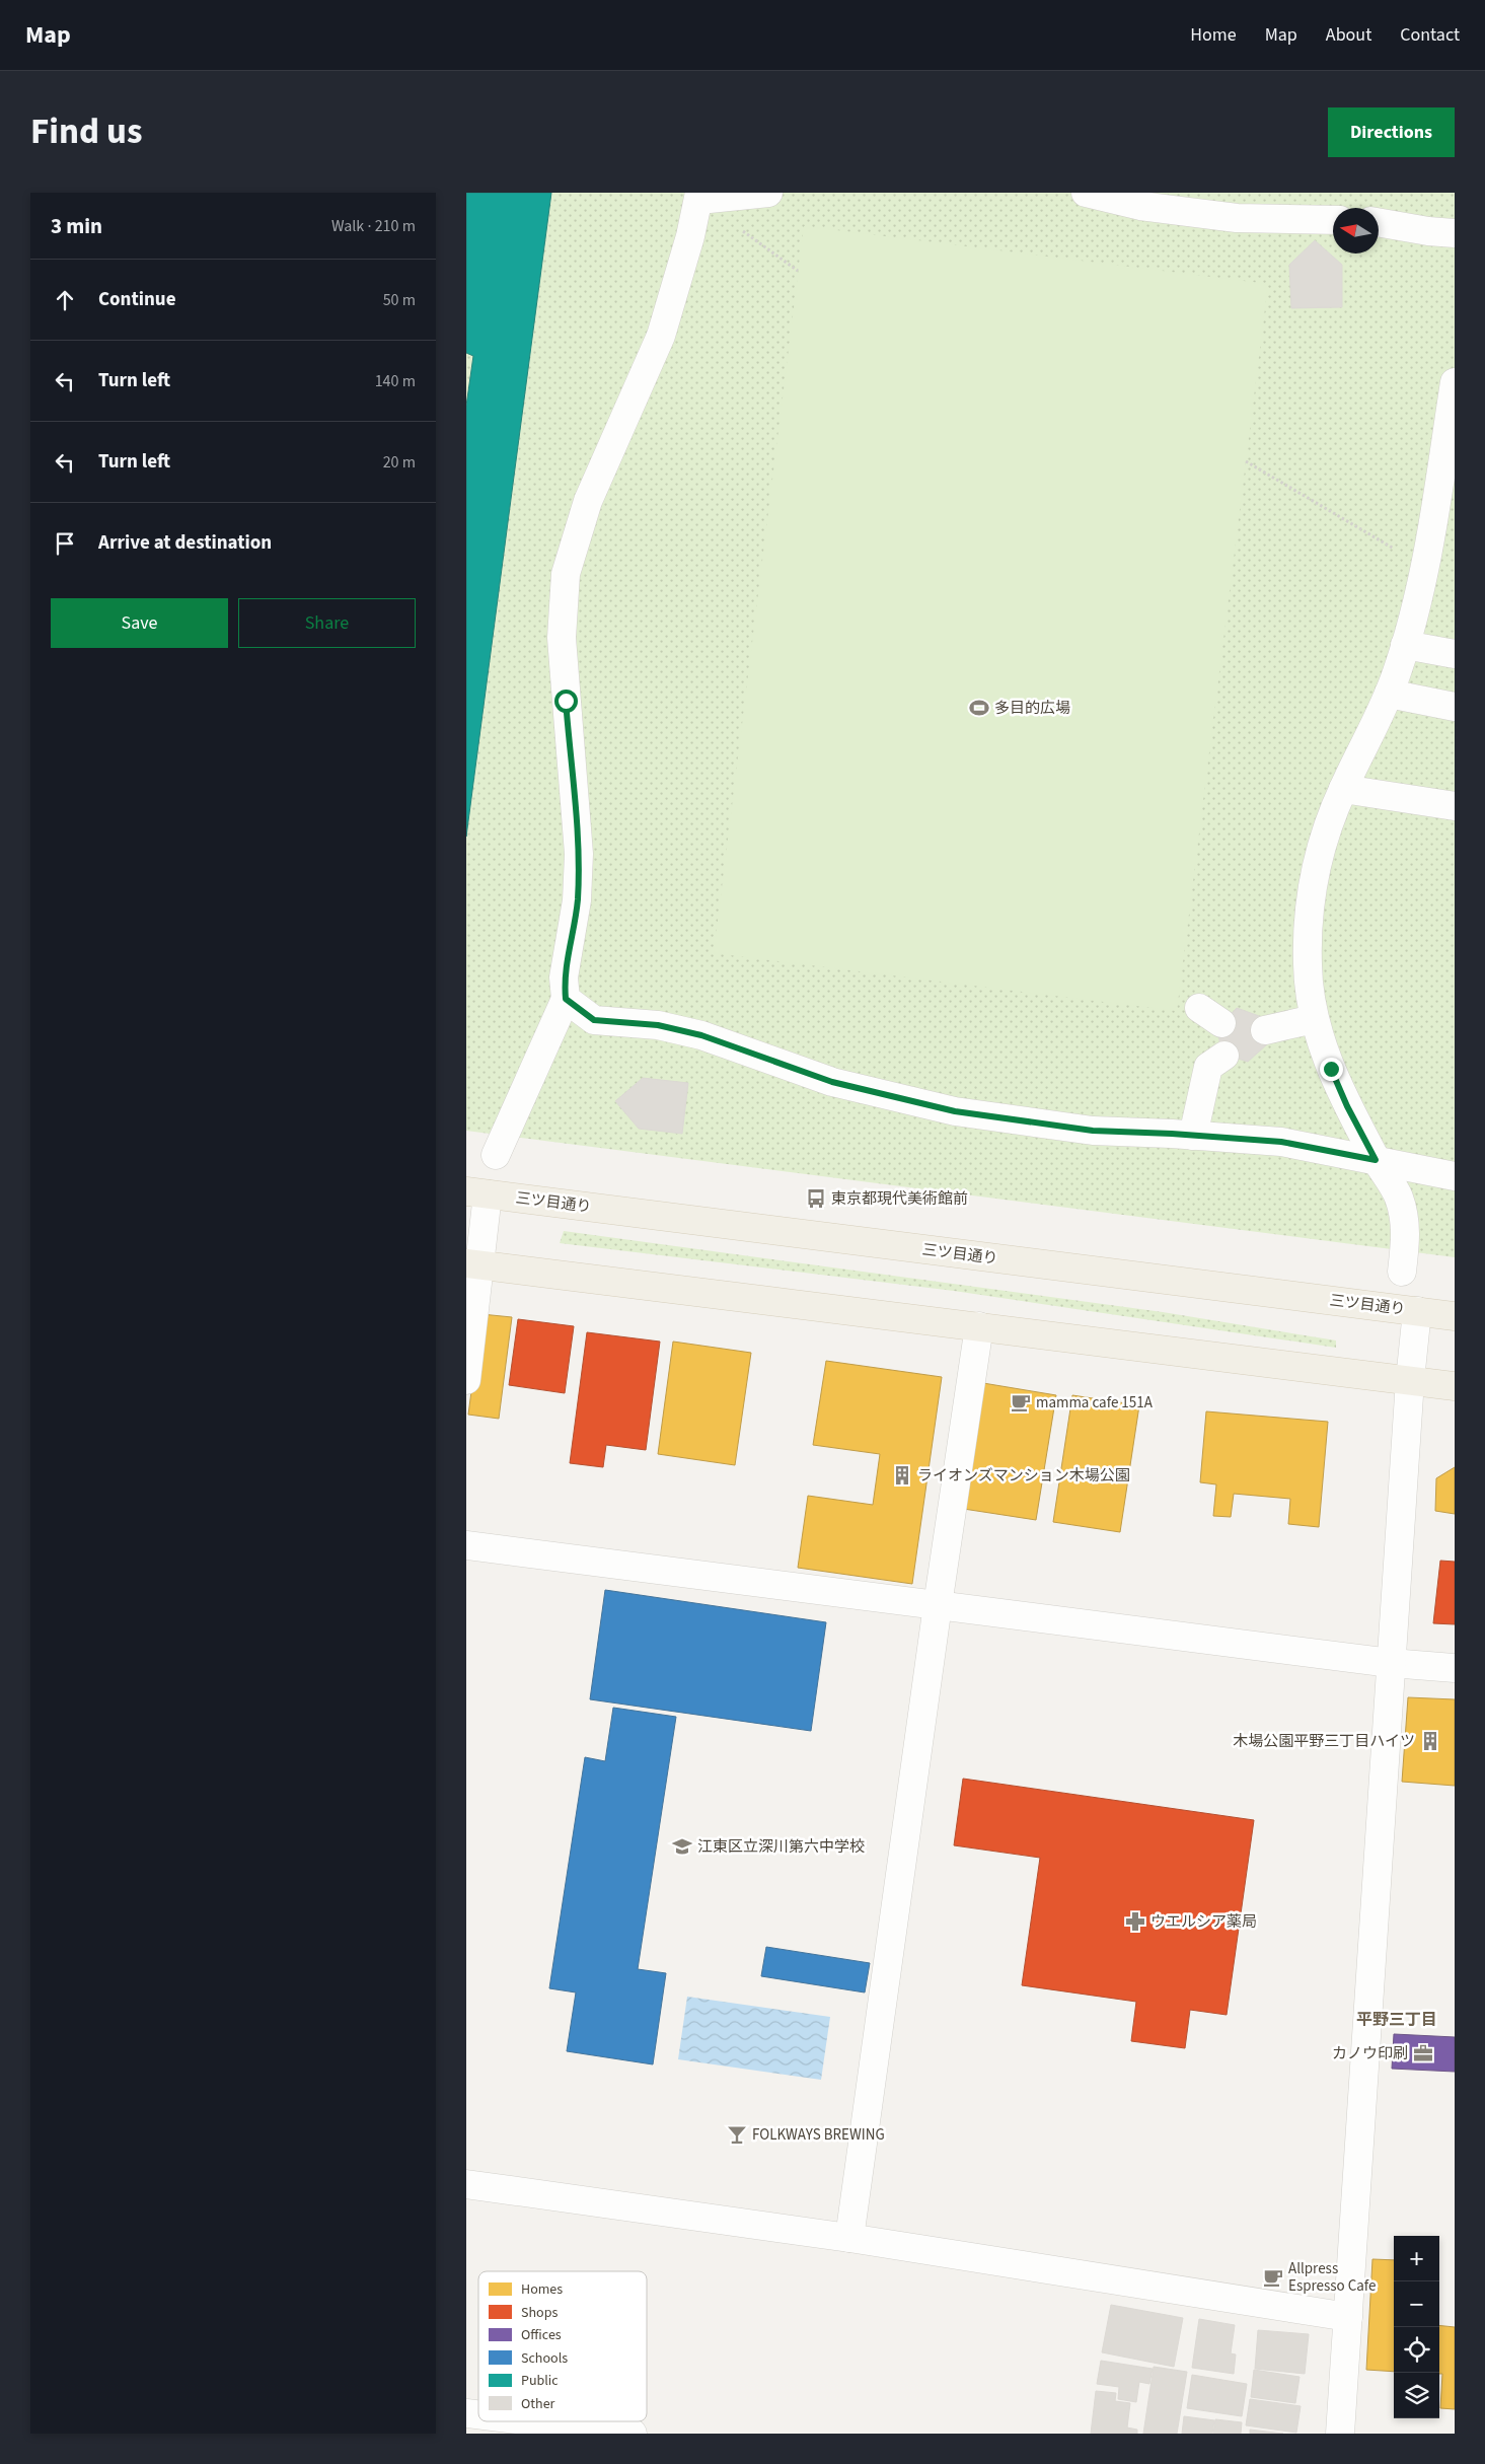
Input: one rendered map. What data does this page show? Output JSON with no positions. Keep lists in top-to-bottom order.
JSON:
{
  "streets": {
    "main road": ["三ツ目通り"]
  },
  "districts": ["平野三丁目"],
  "places": {
    "sports": ["多目的広場"],
    "bus stop": ["東京都現代美術館前"],
    "cafe": ["mamma cafe 151A", "Allpress Espresso Cafe"],
    "building": ["ライオンズマンション木場公園", "木場公園平野三丁目ハイツ"],
    "school or university": ["江東区立深川第六中学校"],
    "pharmacy": ["ウエルシア薬局"],
    "office": ["カノウ印刷"],
    "bar": ["FOLKWAYS BREWING"]
  },
  "legend": [
    "Homes",
    "Shops",
    "Offices",
    "Schools",
    "Public",
    "Other"
  ],
  "north": "left",
  "page": {
    "header": "Map",
    "nav": [
      "Home",
      "Map",
      "About",
      "Contact"
    ],
    "title": "Find us",
    "buttons": [
      "Directions",
      ["Save", "Share"]
    ],
    "heading": ["3 min", "Walk · 210 m"],
    "list": [
      ["Continue", "50 m"],
      ["Turn left", "140 m"],
      ["Turn left", "20 m"],
      "Arrive at destination"
    ],
    "map_buttons": ["+", "−"]
  }
}
